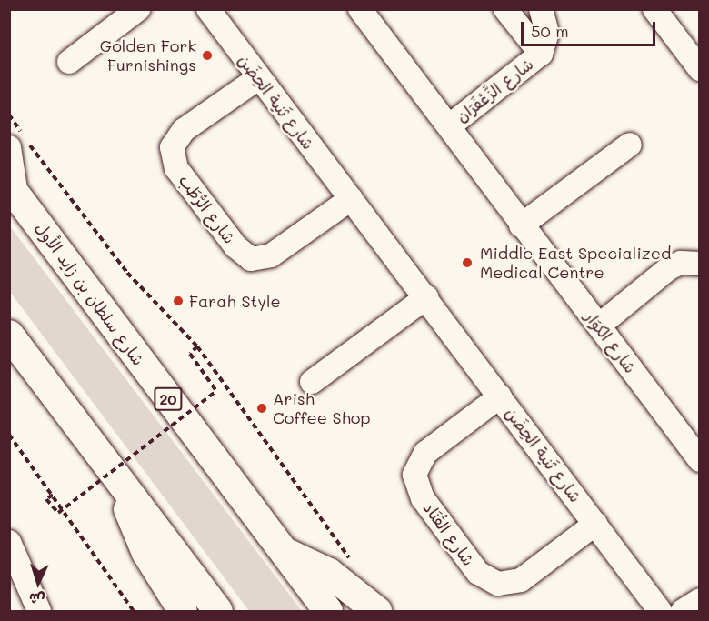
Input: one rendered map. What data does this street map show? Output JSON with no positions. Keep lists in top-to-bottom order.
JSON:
{
  "streets": {
    "main road": ["شارع سلطان بن زايد الأول", "20"],
    "street": [
      "شارع الزَّعْفَرَان",
      "شارع ثَنية الحِضَن",
      "شارع الرُّطَب",
      "شارع الكوَار",
      "شارع القْنَاد"
    ]
  },
  "crossings": [
    ["شارع الزَّعْفَرَان", "شارع الكوَار"],
    ["شارع ثَنية الحِضَن", "شارع الرُّطَب"],
    ["شارع ثَنية الحِضَن", "شارع القْنَاد"]
  ],
  "places": [
    "Golden Fork Furnishings",
    "Middle East Specialized Medical Centre",
    "Farah Style",
    "Arish Coffee Shop"
  ],
  "scale_bar": "50 m",
  "north": "bottom"
}
